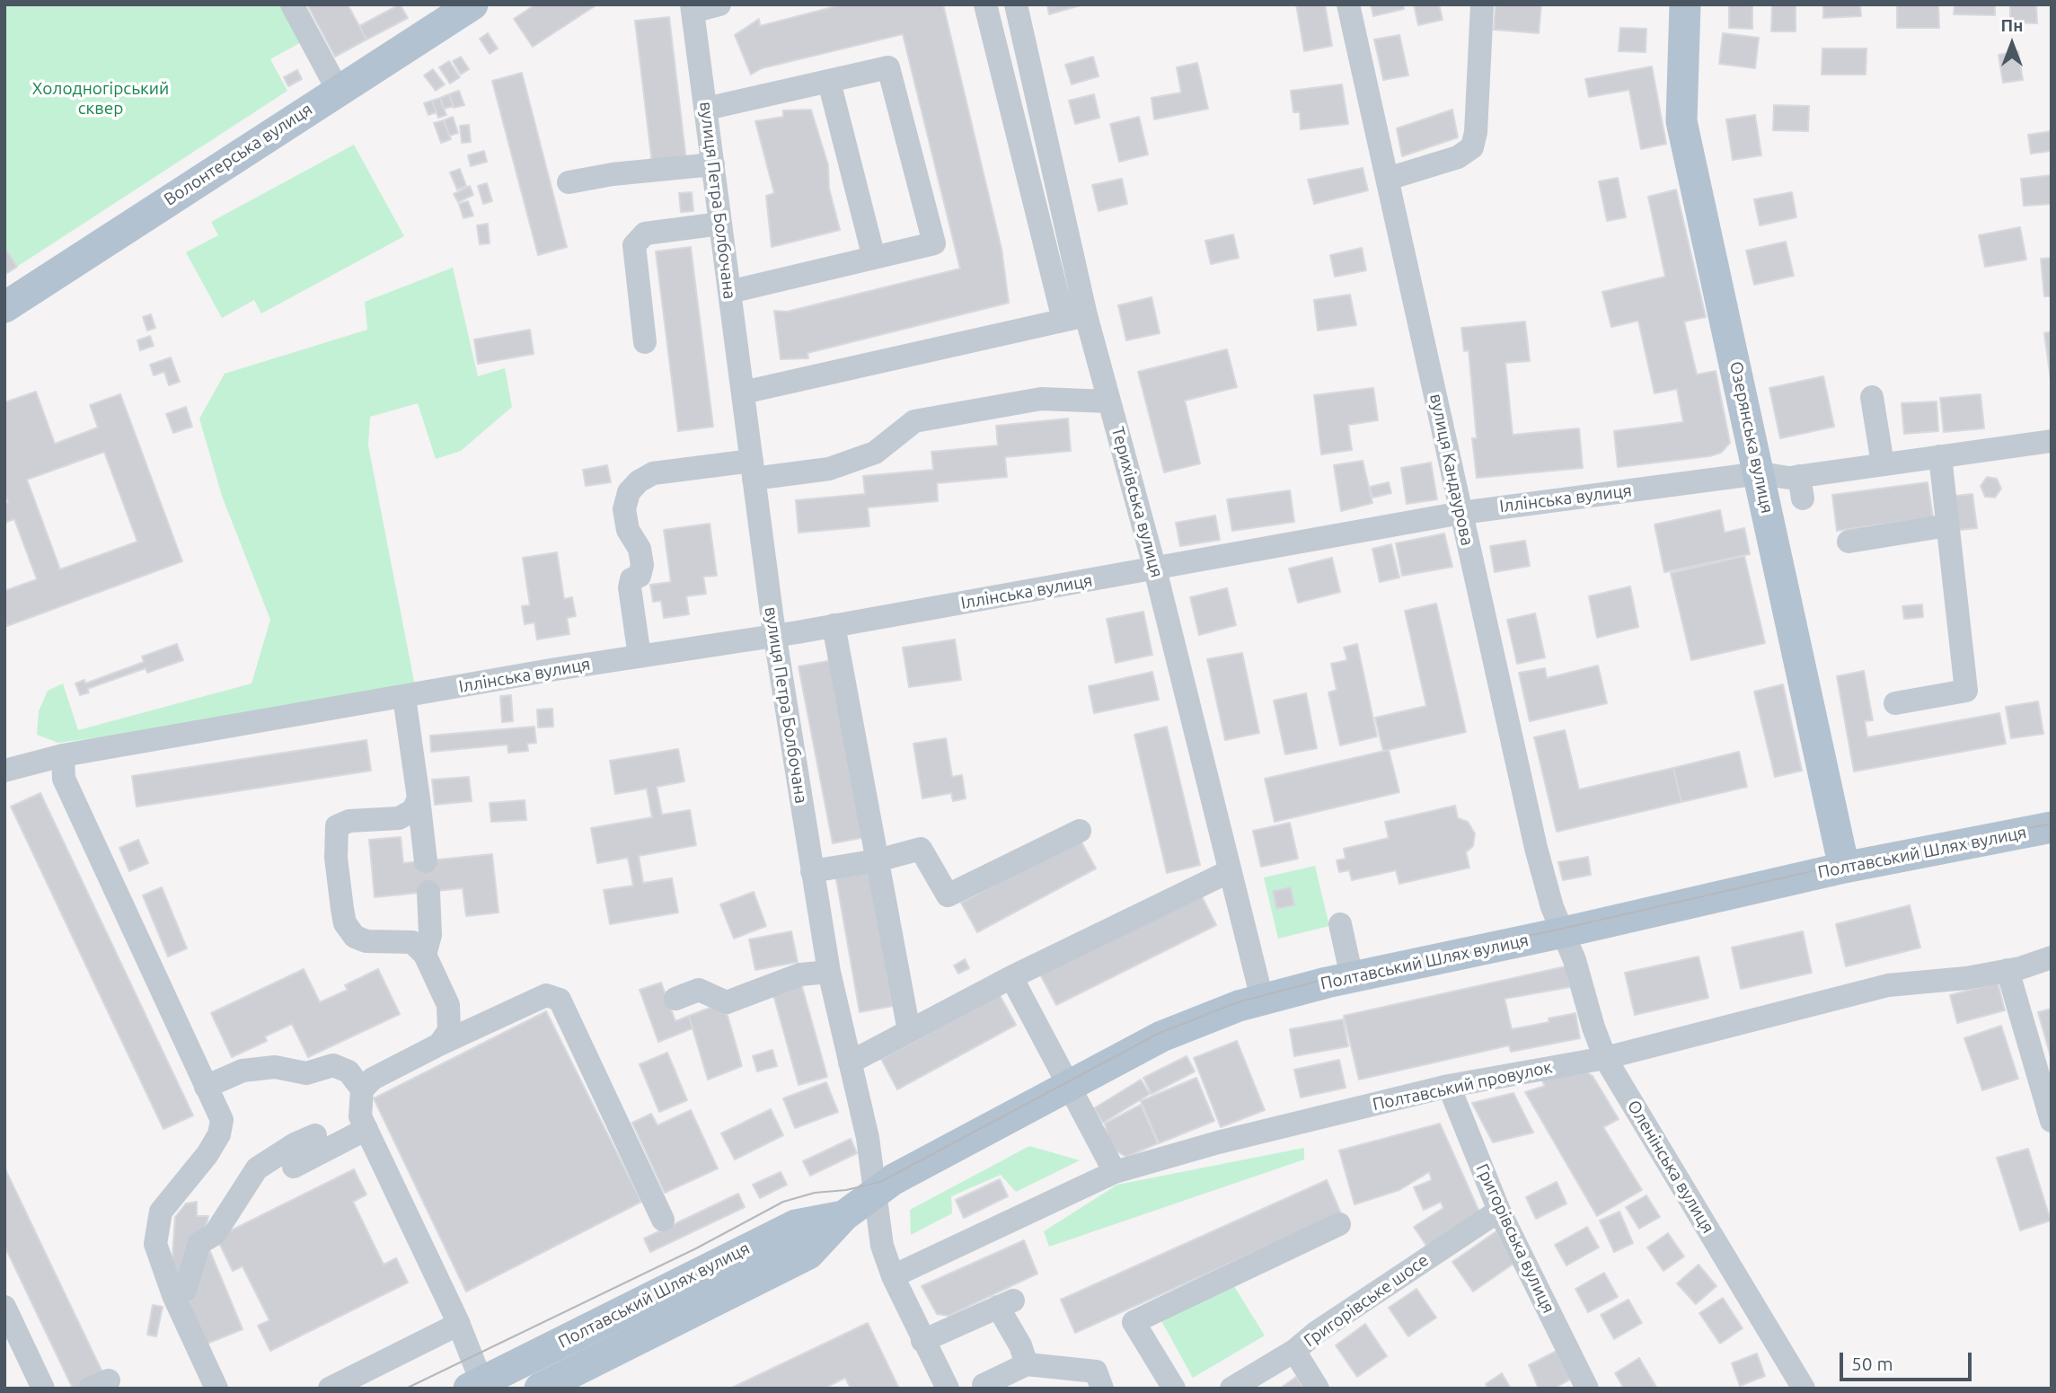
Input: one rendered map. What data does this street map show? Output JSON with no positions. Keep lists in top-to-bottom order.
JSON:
{
  "streets": {
    "main road": ["Волонтерська вулиця", "Озерянська вулиця", "Полтавський Шлях вулиця"],
    "street": [
      "вулиця Петра Болбочана",
      "вулиця Кандаурова",
      "Іллінська вулиця",
      "Терихівська вулиця",
      "Полтавський провулок",
      "Оленінська вулиця",
      "Григорівська вулиця",
      "Григорівське шосе"
    ]
  },
  "crossings": [
    ["вулиця Петра Болбочана", "Іллінська вулиця"],
    ["вулиця Петра Болбочана", "Полтавський Шлях вулиця"],
    ["вулиця Петра Болбочана", "Полтавський провулок"],
    ["Озерянська вулиця", "Іллінська вулиця"],
    ["Озерянська вулиця", "Полтавський Шлях вулиця"],
    ["вулиця Кандаурова", "Іллінська вулиця"],
    ["вулиця Кандаурова", "Полтавський Шлях вулиця"],
    ["вулиця Кандаурова", "Оленінська вулиця"],
    ["Іллінська вулиця", "Терихівська вулиця"],
    ["Терихівська вулиця", "Полтавський Шлях вулиця"],
    ["Полтавський Шлях вулиця", "Оленінська вулиця"],
    ["Полтавський провулок", "Оленінська вулиця"],
    ["Полтавський провулок", "Григорівська вулиця"],
    ["Григорівська вулиця", "Григорівське шосе"]
  ],
  "parks": ["Холодногірський сквер"],
  "scale_bar": "50 m",
  "north": "top"
}
